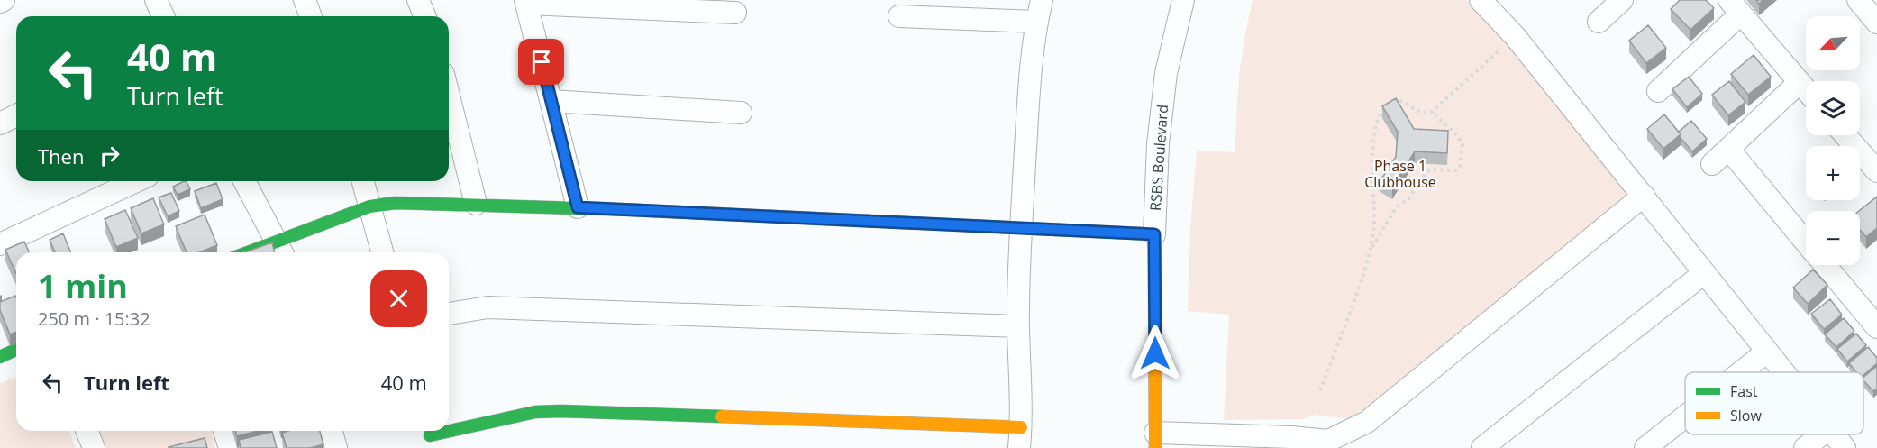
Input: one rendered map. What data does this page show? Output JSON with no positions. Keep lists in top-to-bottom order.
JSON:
{
  "streets": {
    "street": ["RSBS Boulevard"]
  },
  "parks": ["Phase 1 Clubhouse"],
  "legend": ["Fast", "Slow"],
  "north": "bottom left",
  "page": {
    "map_buttons": ["+", "−"],
    "turn": ["40 m", "Turn left"],
    "then": "Then",
    "heading": ["1 min", "250 m · 15:32"],
    "list": [
      {
        "name": "Turn left",
        "value": "40 m"
      }
    ]
  }
}
